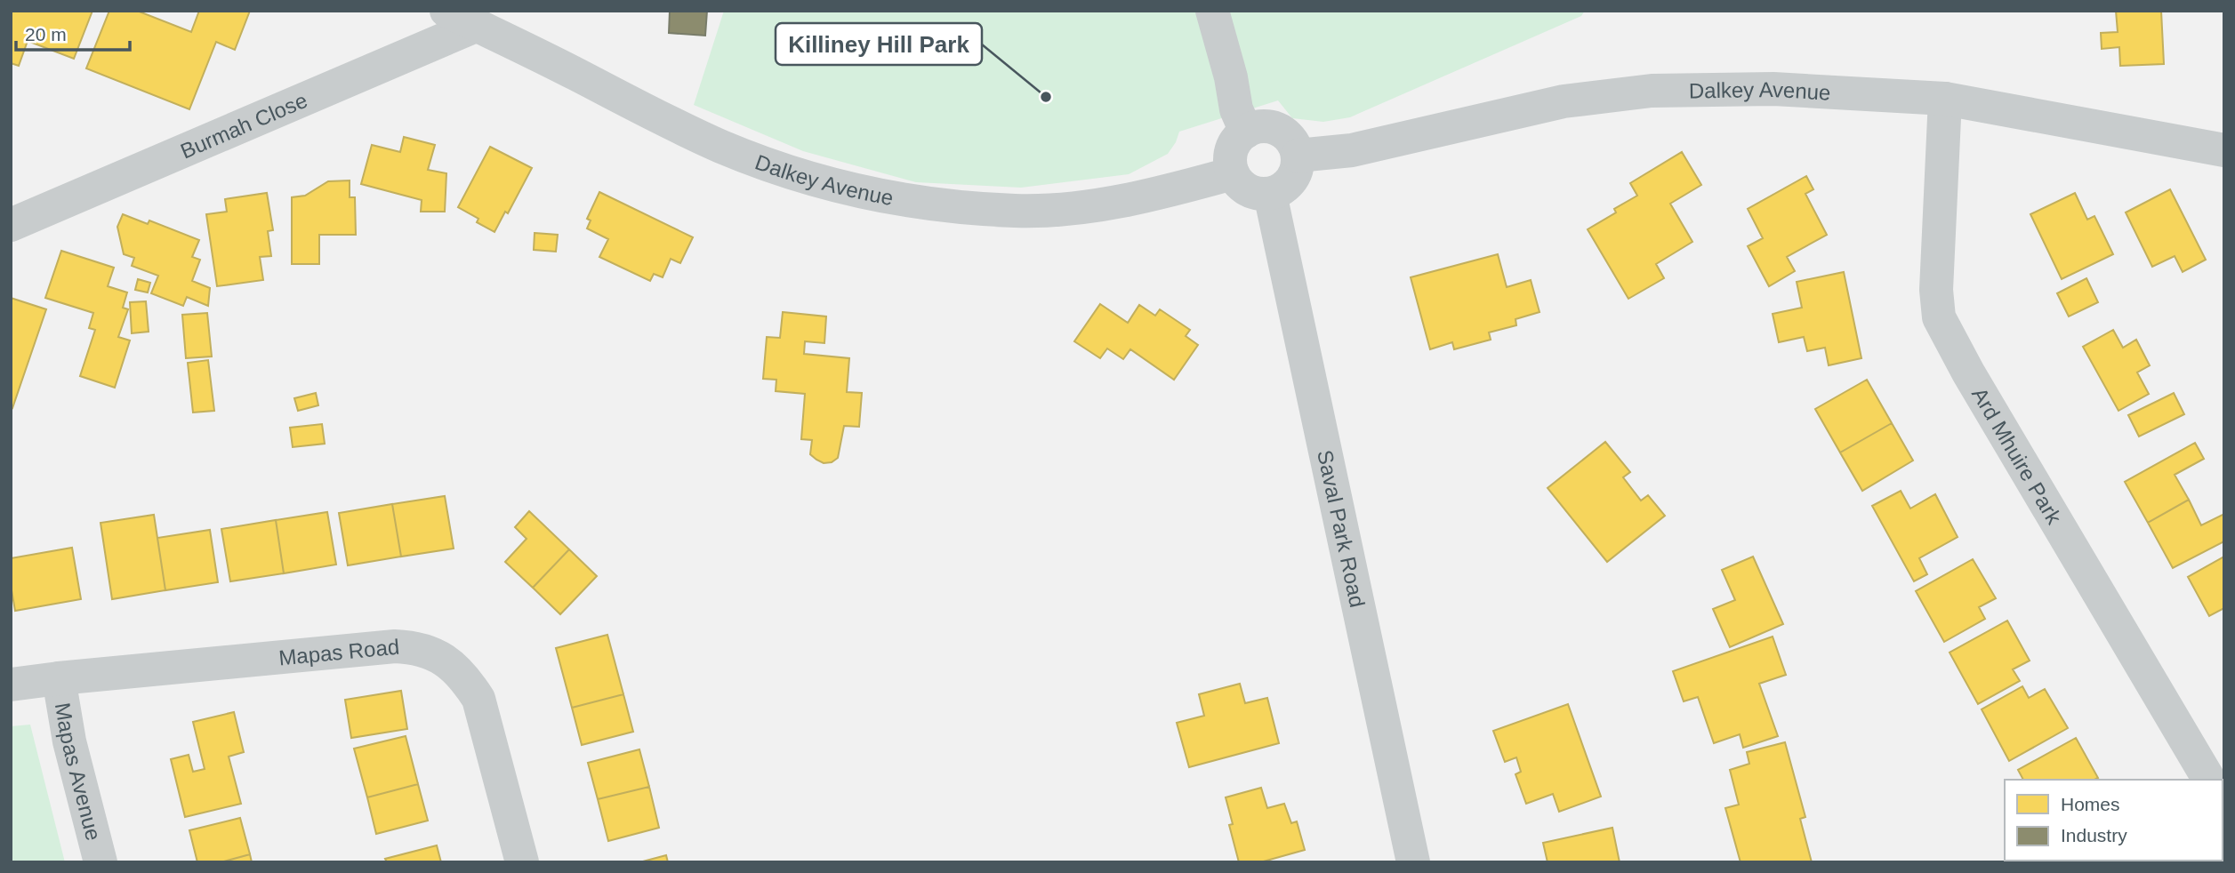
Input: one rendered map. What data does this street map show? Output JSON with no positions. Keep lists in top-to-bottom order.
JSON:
{
  "streets": {
    "street": [
      "Dalkey Avenue",
      "Burmah Close",
      "Ard Mhuire Park",
      "Saval Park Road",
      "Mapas Road",
      "Mapas Avenue"
    ]
  },
  "crossings": [
    ["Dalkey Avenue", "Burmah Close"],
    ["Dalkey Avenue", "Ard Mhuire Park"],
    ["Dalkey Avenue", "Saval Park Road"],
    ["Mapas Road", "Mapas Avenue"]
  ],
  "places": ["Killiney Hill Park"],
  "legend": ["Homes", "Industry"],
  "scale_bar": "20 m"
}
